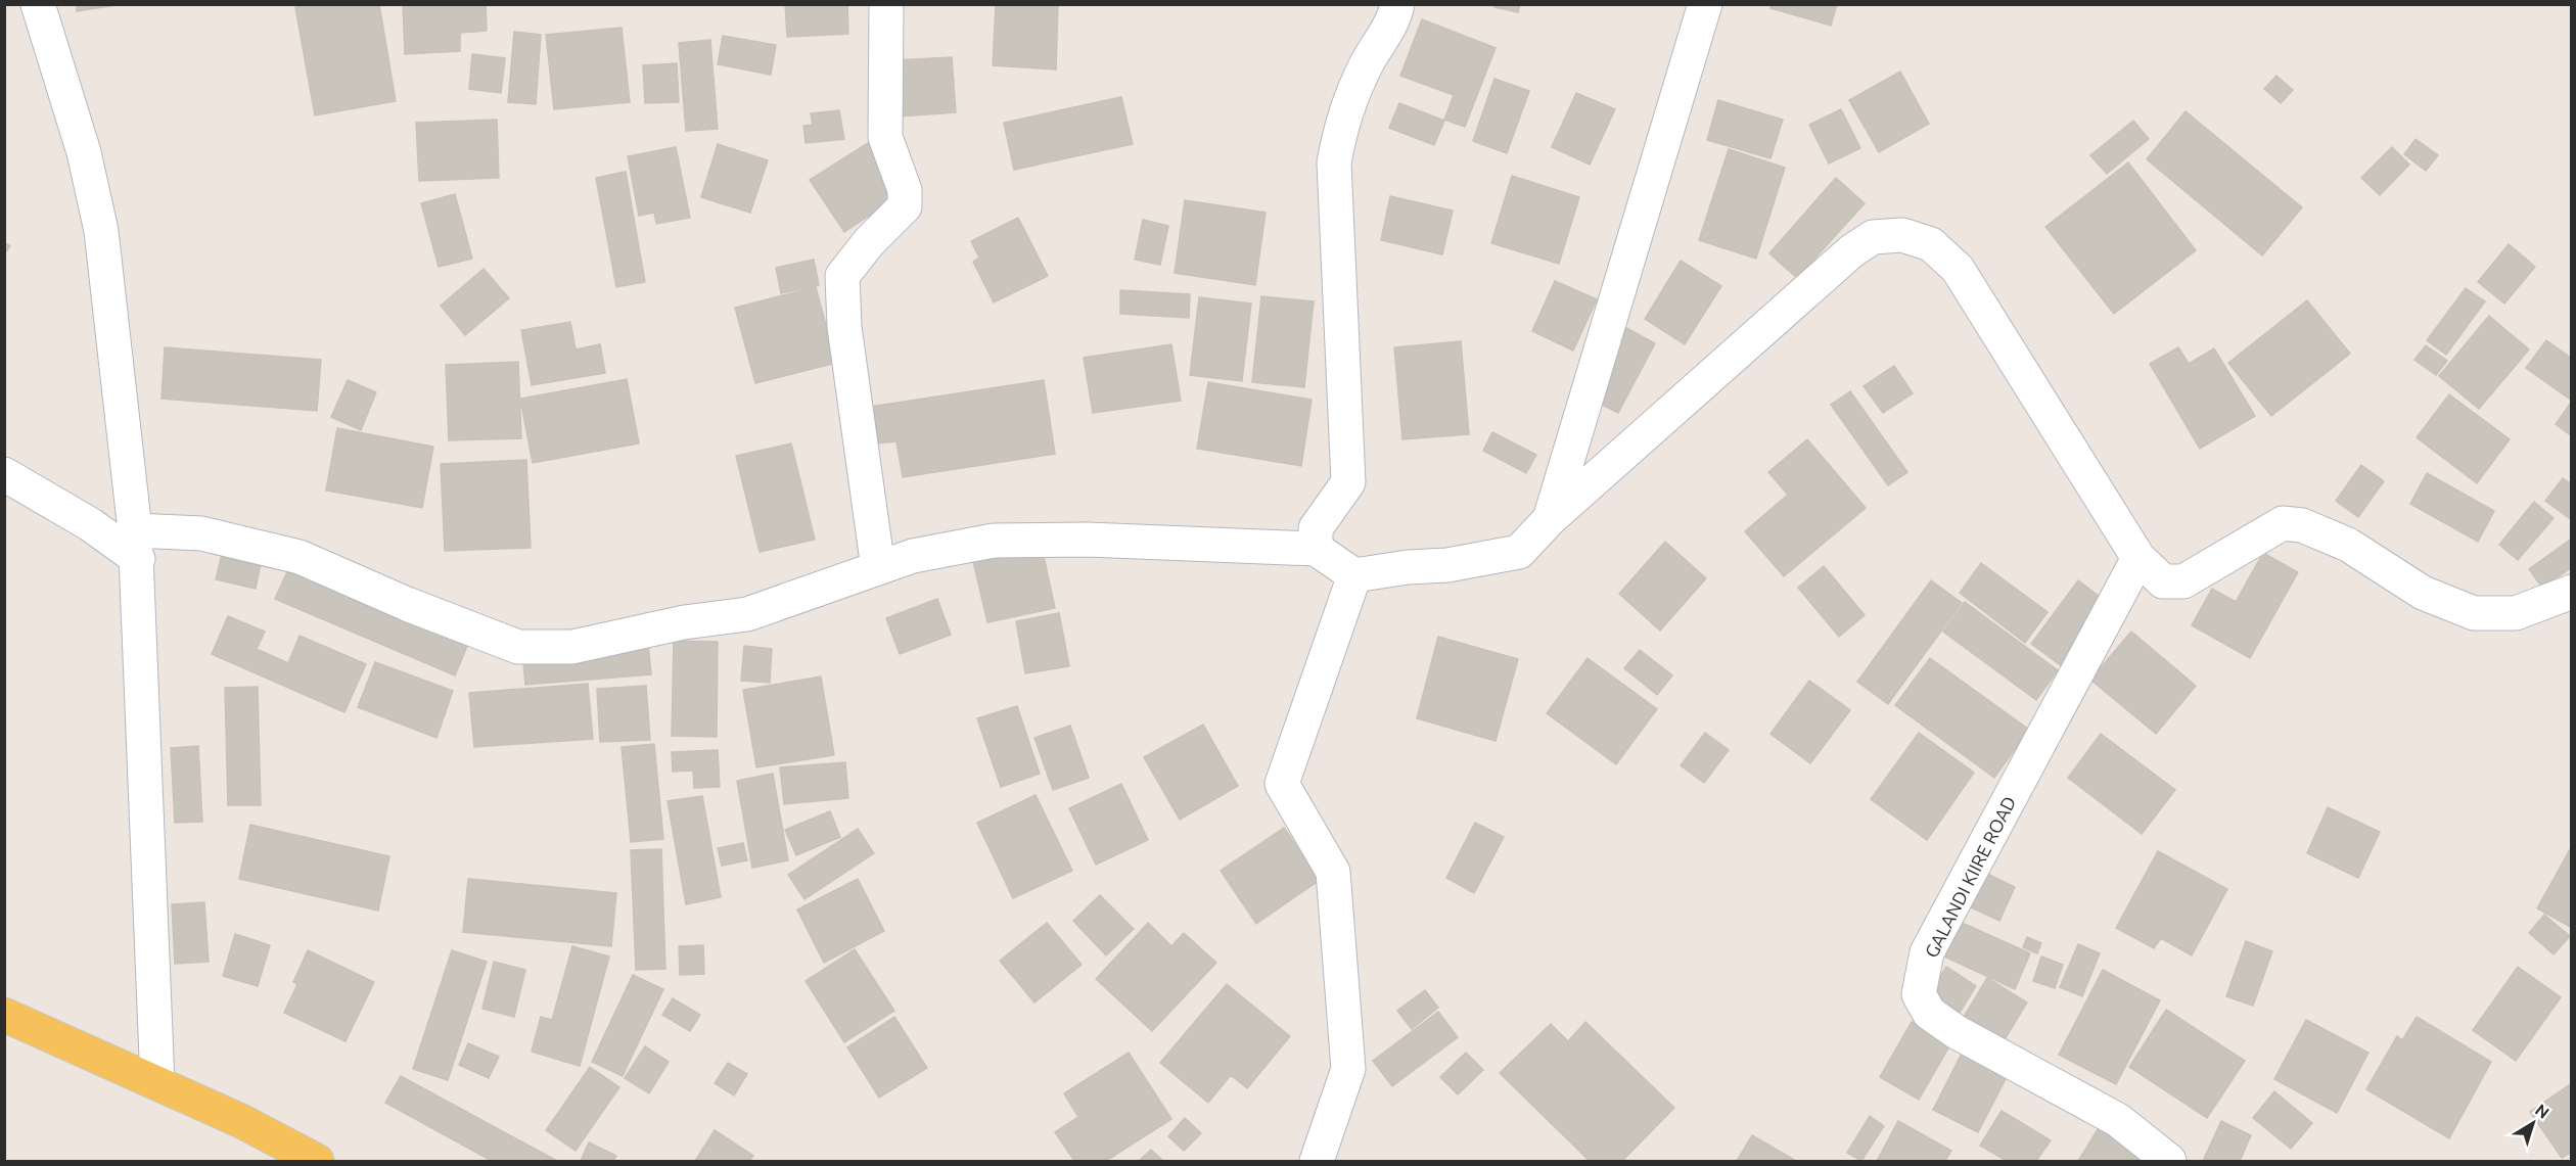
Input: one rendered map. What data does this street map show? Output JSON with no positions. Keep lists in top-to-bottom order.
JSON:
{
  "streets": {
    "street": ["GALANDI KIIRE ROAD"]
  },
  "north": "top right"
}
